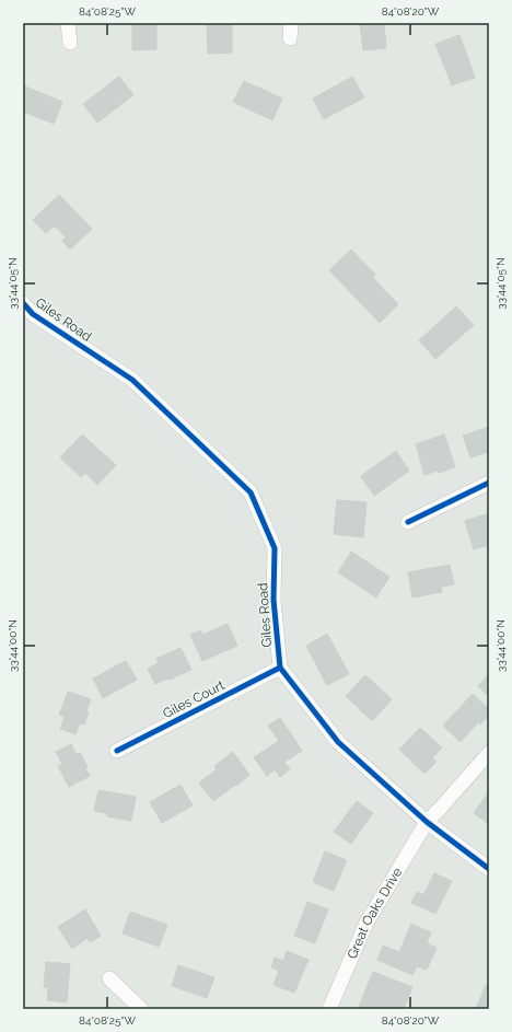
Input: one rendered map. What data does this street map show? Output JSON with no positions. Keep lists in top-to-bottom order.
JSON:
{
  "streets": {
    "street": ["Giles Road", "Giles Court", "Great Oaks Drive"]
  },
  "crossings": [
    ["Giles Road", "Giles Court"]
  ],
  "coordinates": [
    "84°08'25\"W",
    "84°08'20\"W",
    "33°44'05\"N",
    "33°44'00\"N"
  ]
}
